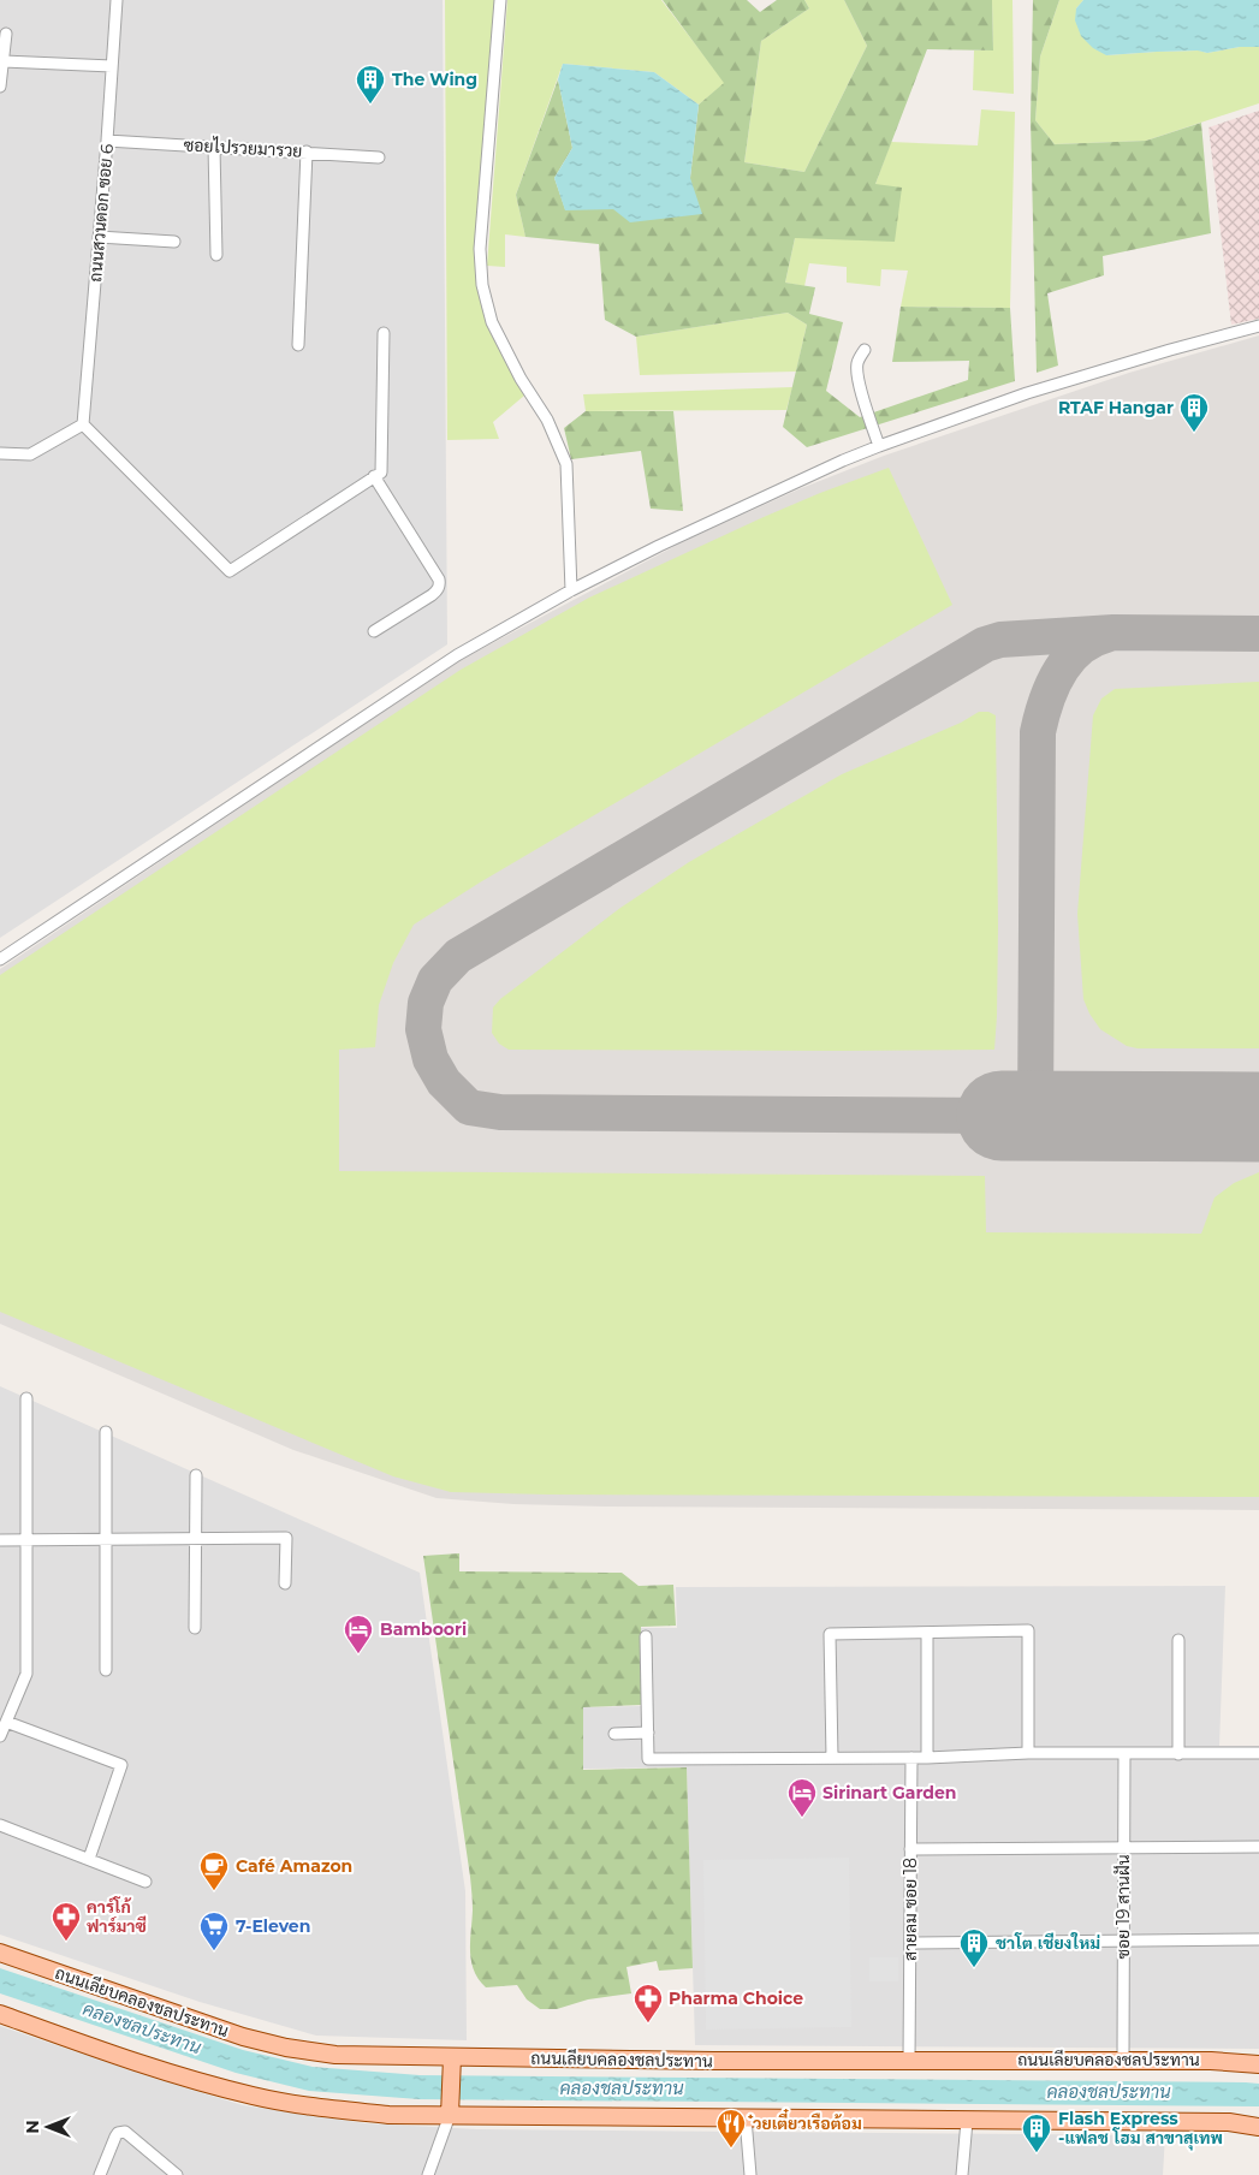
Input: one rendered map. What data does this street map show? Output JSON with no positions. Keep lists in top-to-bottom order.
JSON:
{
  "streets": {
    "main road": ["ถนนเลียบคลองชลประทาน"],
    "street": [
      "ซอยไปรวยมารวย",
      "ถนนสวนดอก ซอย 6",
      "ซอย 19 สานฝัน",
      "สายลม ซอย 18"
    ]
  },
  "crossings": [
    ["ซอยไปรวยมารวย", "ถนนสวนดอก ซอย 6"],
    ["ซอย 19 สานฝัน", "ถนนเลียบคลองชลประทาน"],
    ["สายลม ซอย 18", "ถนนเลียบคลองชลประทาน"]
  ],
  "water": ["คลองชลประทาน"],
  "places": {
    "building": [
      "The Wing",
      "RTAF Hangar",
      "ชาโต เชียงใหม่",
      "Flash Express -แฟลช โฮม สาขาสุเทพ"
    ],
    "hotel": ["Bamboori", "Sirinart Garden"],
    "cafe": ["Café Amazon"],
    "pharmacy": ["คาร์โก้ ฟาร์มาซี", "Pharma Choice"],
    "supermarket": ["7-Eleven"],
    "restaurant": ["๋วยเตี๋ยวเรือต้อม"]
  },
  "north": "left"
}
